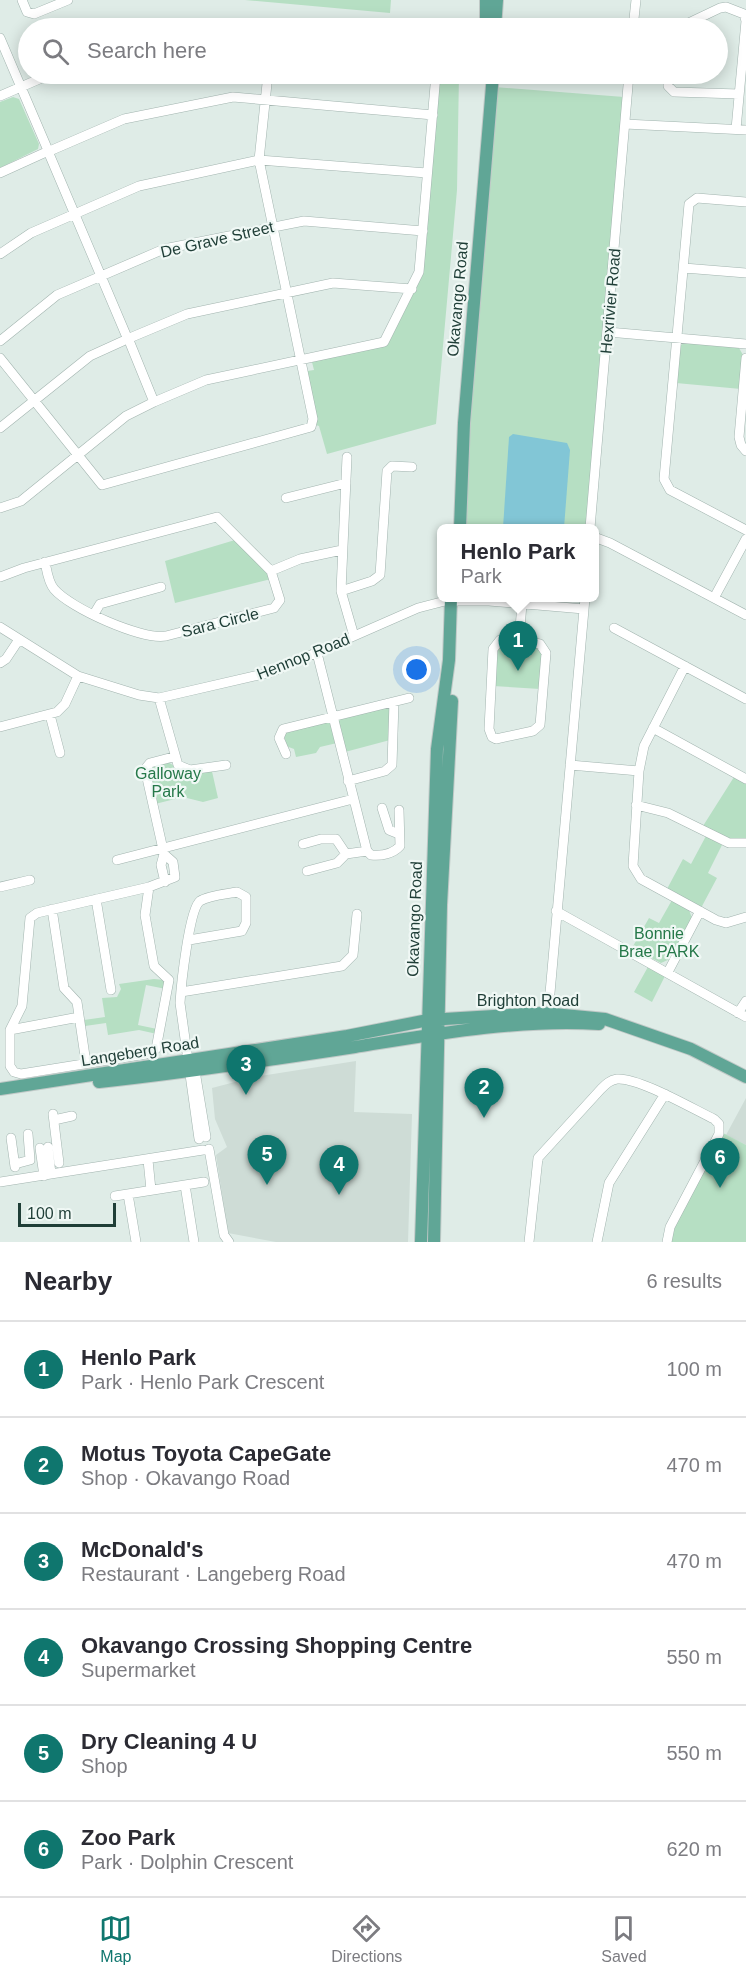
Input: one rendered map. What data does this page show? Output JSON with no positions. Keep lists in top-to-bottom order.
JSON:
{
  "streets": {
    "main road": ["Okavango Road", "Brighton Road", "Langeberg Road"],
    "street": [
      "De Grave Street",
      "Hexrivier Road",
      "Sara Circle",
      "Hennop Road"
    ]
  },
  "crossings": [
    ["Okavango Road", "Brighton Road"],
    ["Okavango Road", "Langeberg Road"],
    ["Brighton Road", "Langeberg Road"]
  ],
  "parks": ["Galloway Park", "Bonnie Brae PARK"],
  "scale_bar": "100 m",
  "page": {
    "search": "Search here",
    "popup": ["Henlo Park", "Park"],
    "pins": [
      "1",
      "3",
      "2",
      "5",
      "6",
      "4"
    ],
    "scale": "100 m",
    "heading": ["Nearby", "6 results"],
    "list": [
      {
        "mark": "1",
        "name": "Henlo Park",
        "note": "Park · Henlo Park Crescent",
        "value": "100 m"
      },
      {
        "mark": "2",
        "name": "Motus Toyota CapeGate",
        "note": "Shop · Okavango Road",
        "value": "470 m"
      },
      {
        "mark": "3",
        "name": "McDonald's",
        "note": "Restaurant · Langeberg Road",
        "value": "470 m"
      },
      {
        "mark": "4",
        "name": "Okavango Crossing Shopping Centre",
        "note": "Supermarket",
        "value": "550 m"
      },
      {
        "mark": "5",
        "name": "Dry Cleaning 4 U",
        "note": "Shop",
        "value": "550 m"
      },
      {
        "mark": "6",
        "name": "Zoo Park",
        "note": "Park · Dolphin Crescent",
        "value": "620 m"
      }
    ],
    "nav": ["Map", "Directions", "Saved"]
  }
}
